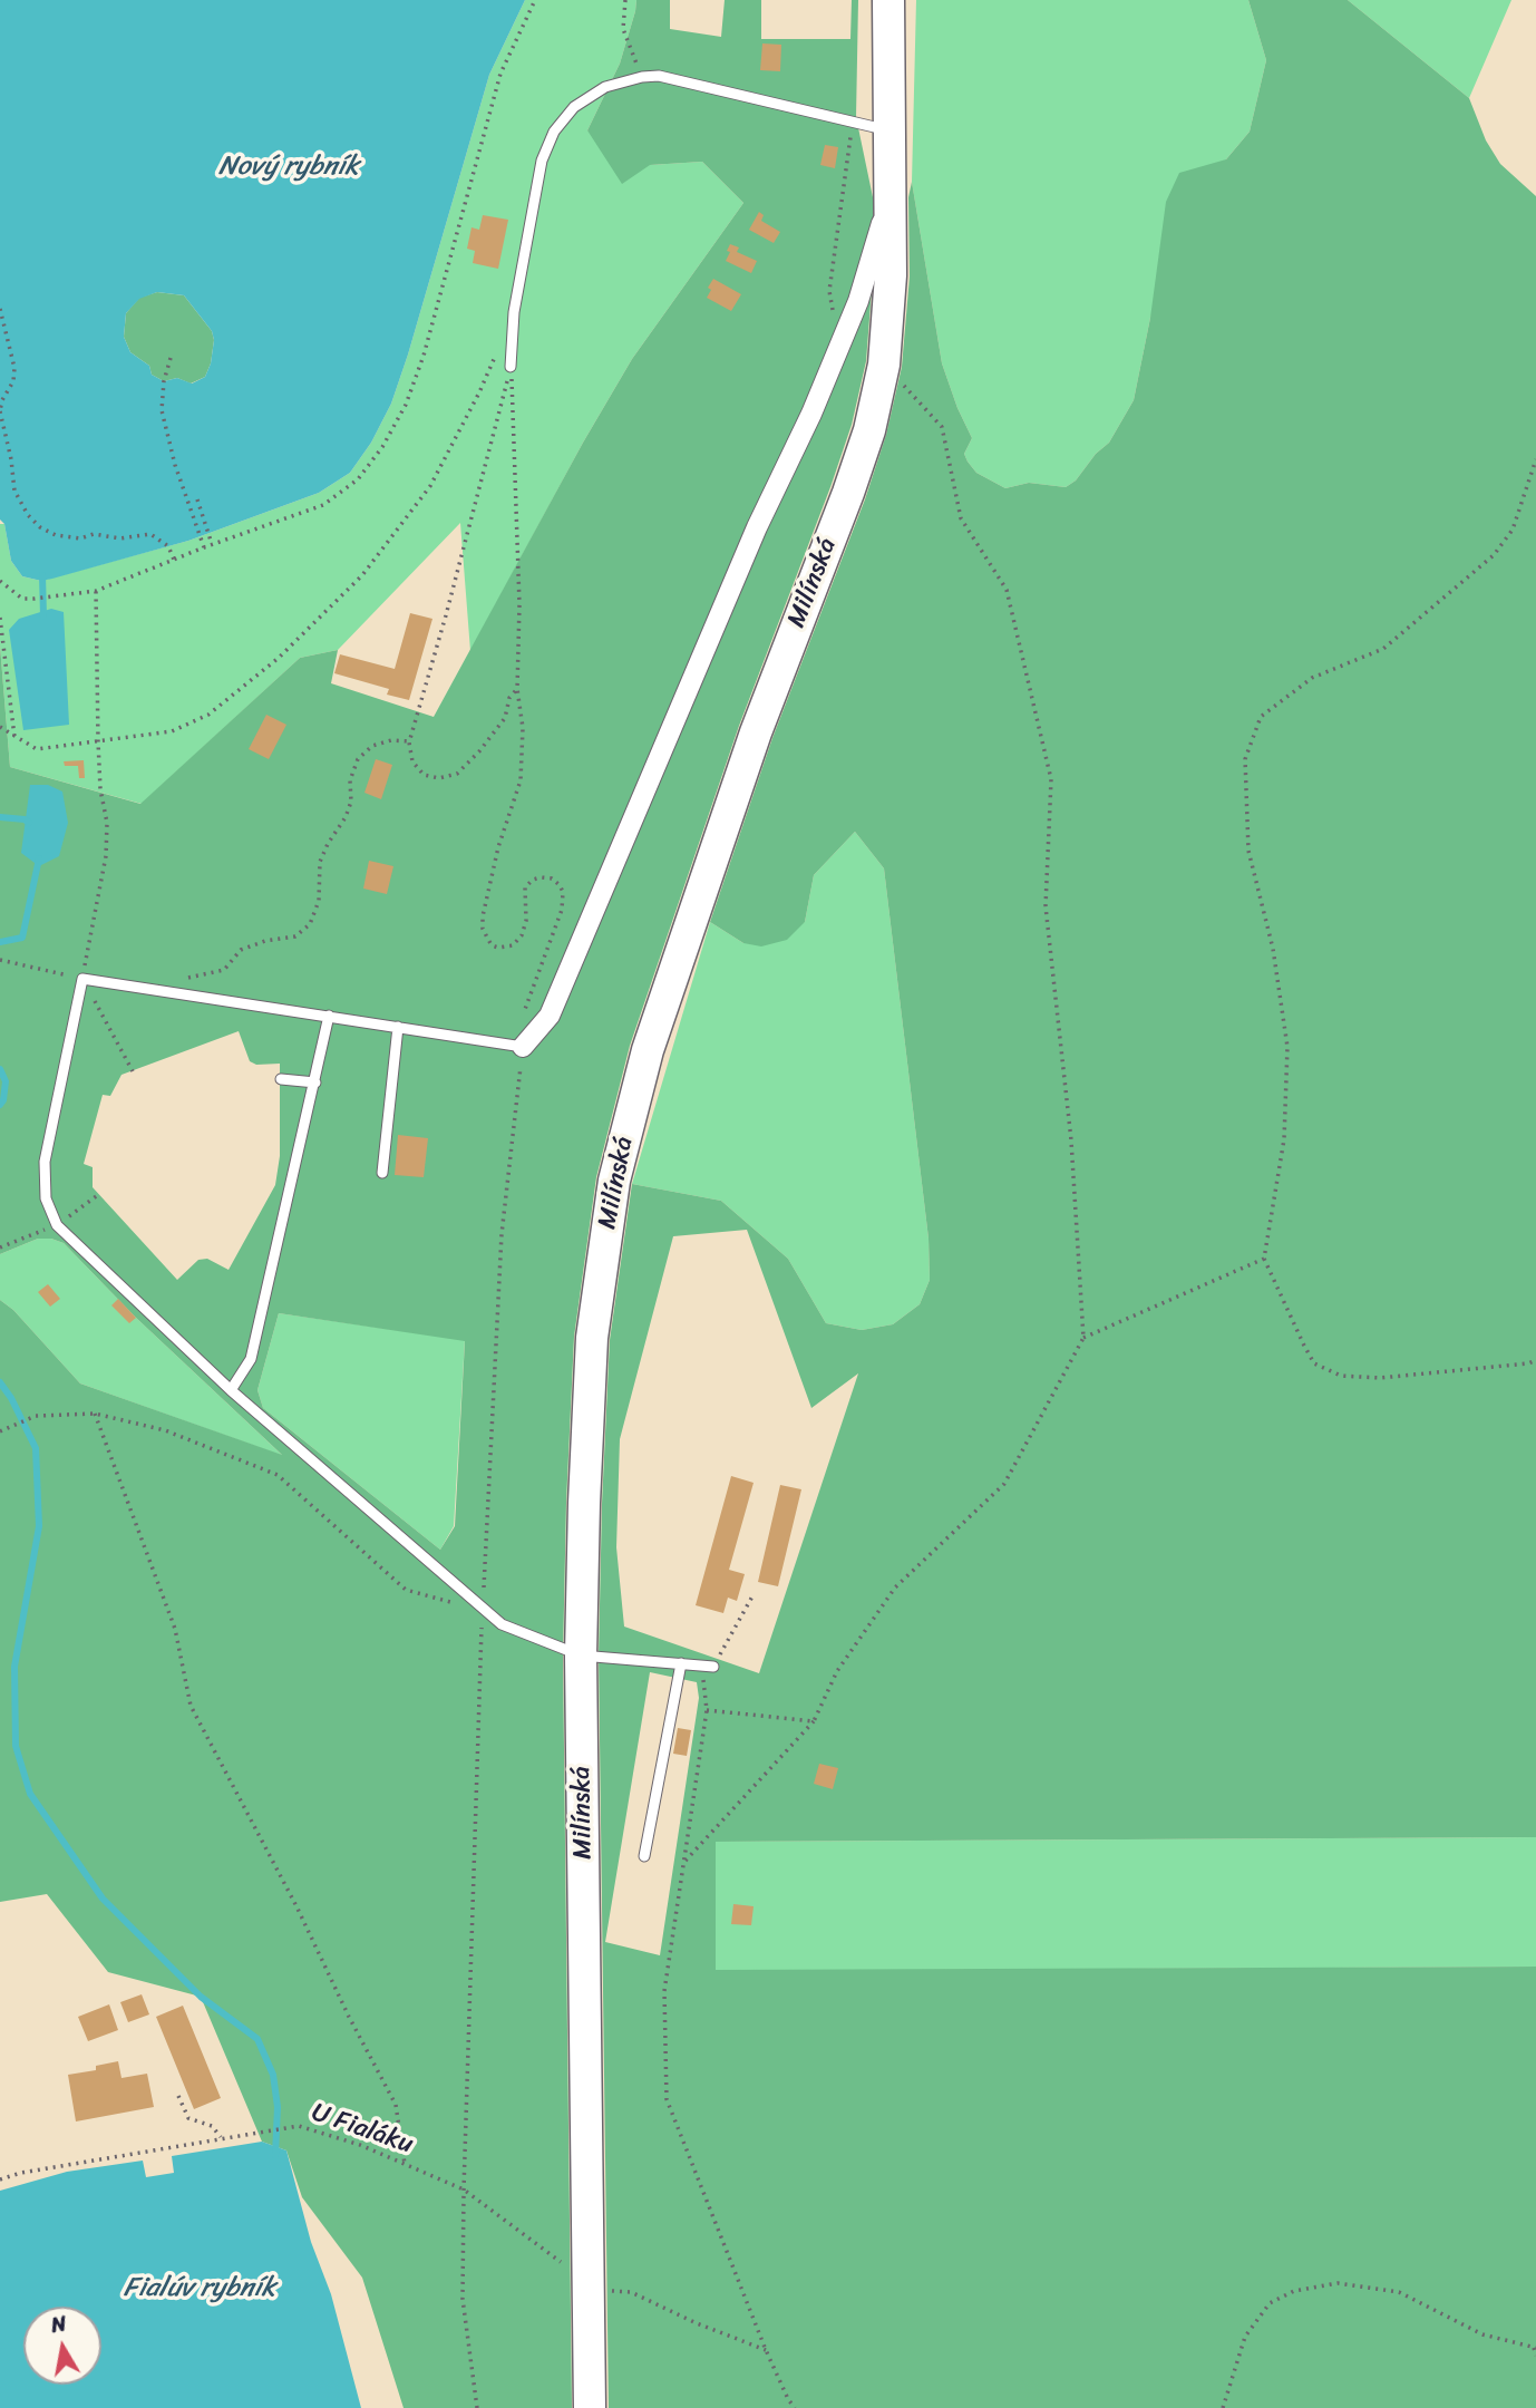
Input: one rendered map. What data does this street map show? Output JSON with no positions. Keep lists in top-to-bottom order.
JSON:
{
  "streets": {
    "main road": ["Milínská"],
    "path": ["U Fialáku"]
  },
  "crossings": [
    ["Milínská", "U Fialáku"]
  ],
  "water": ["Nový rybník", "Fialúv rybník"],
  "north": "top"
}
